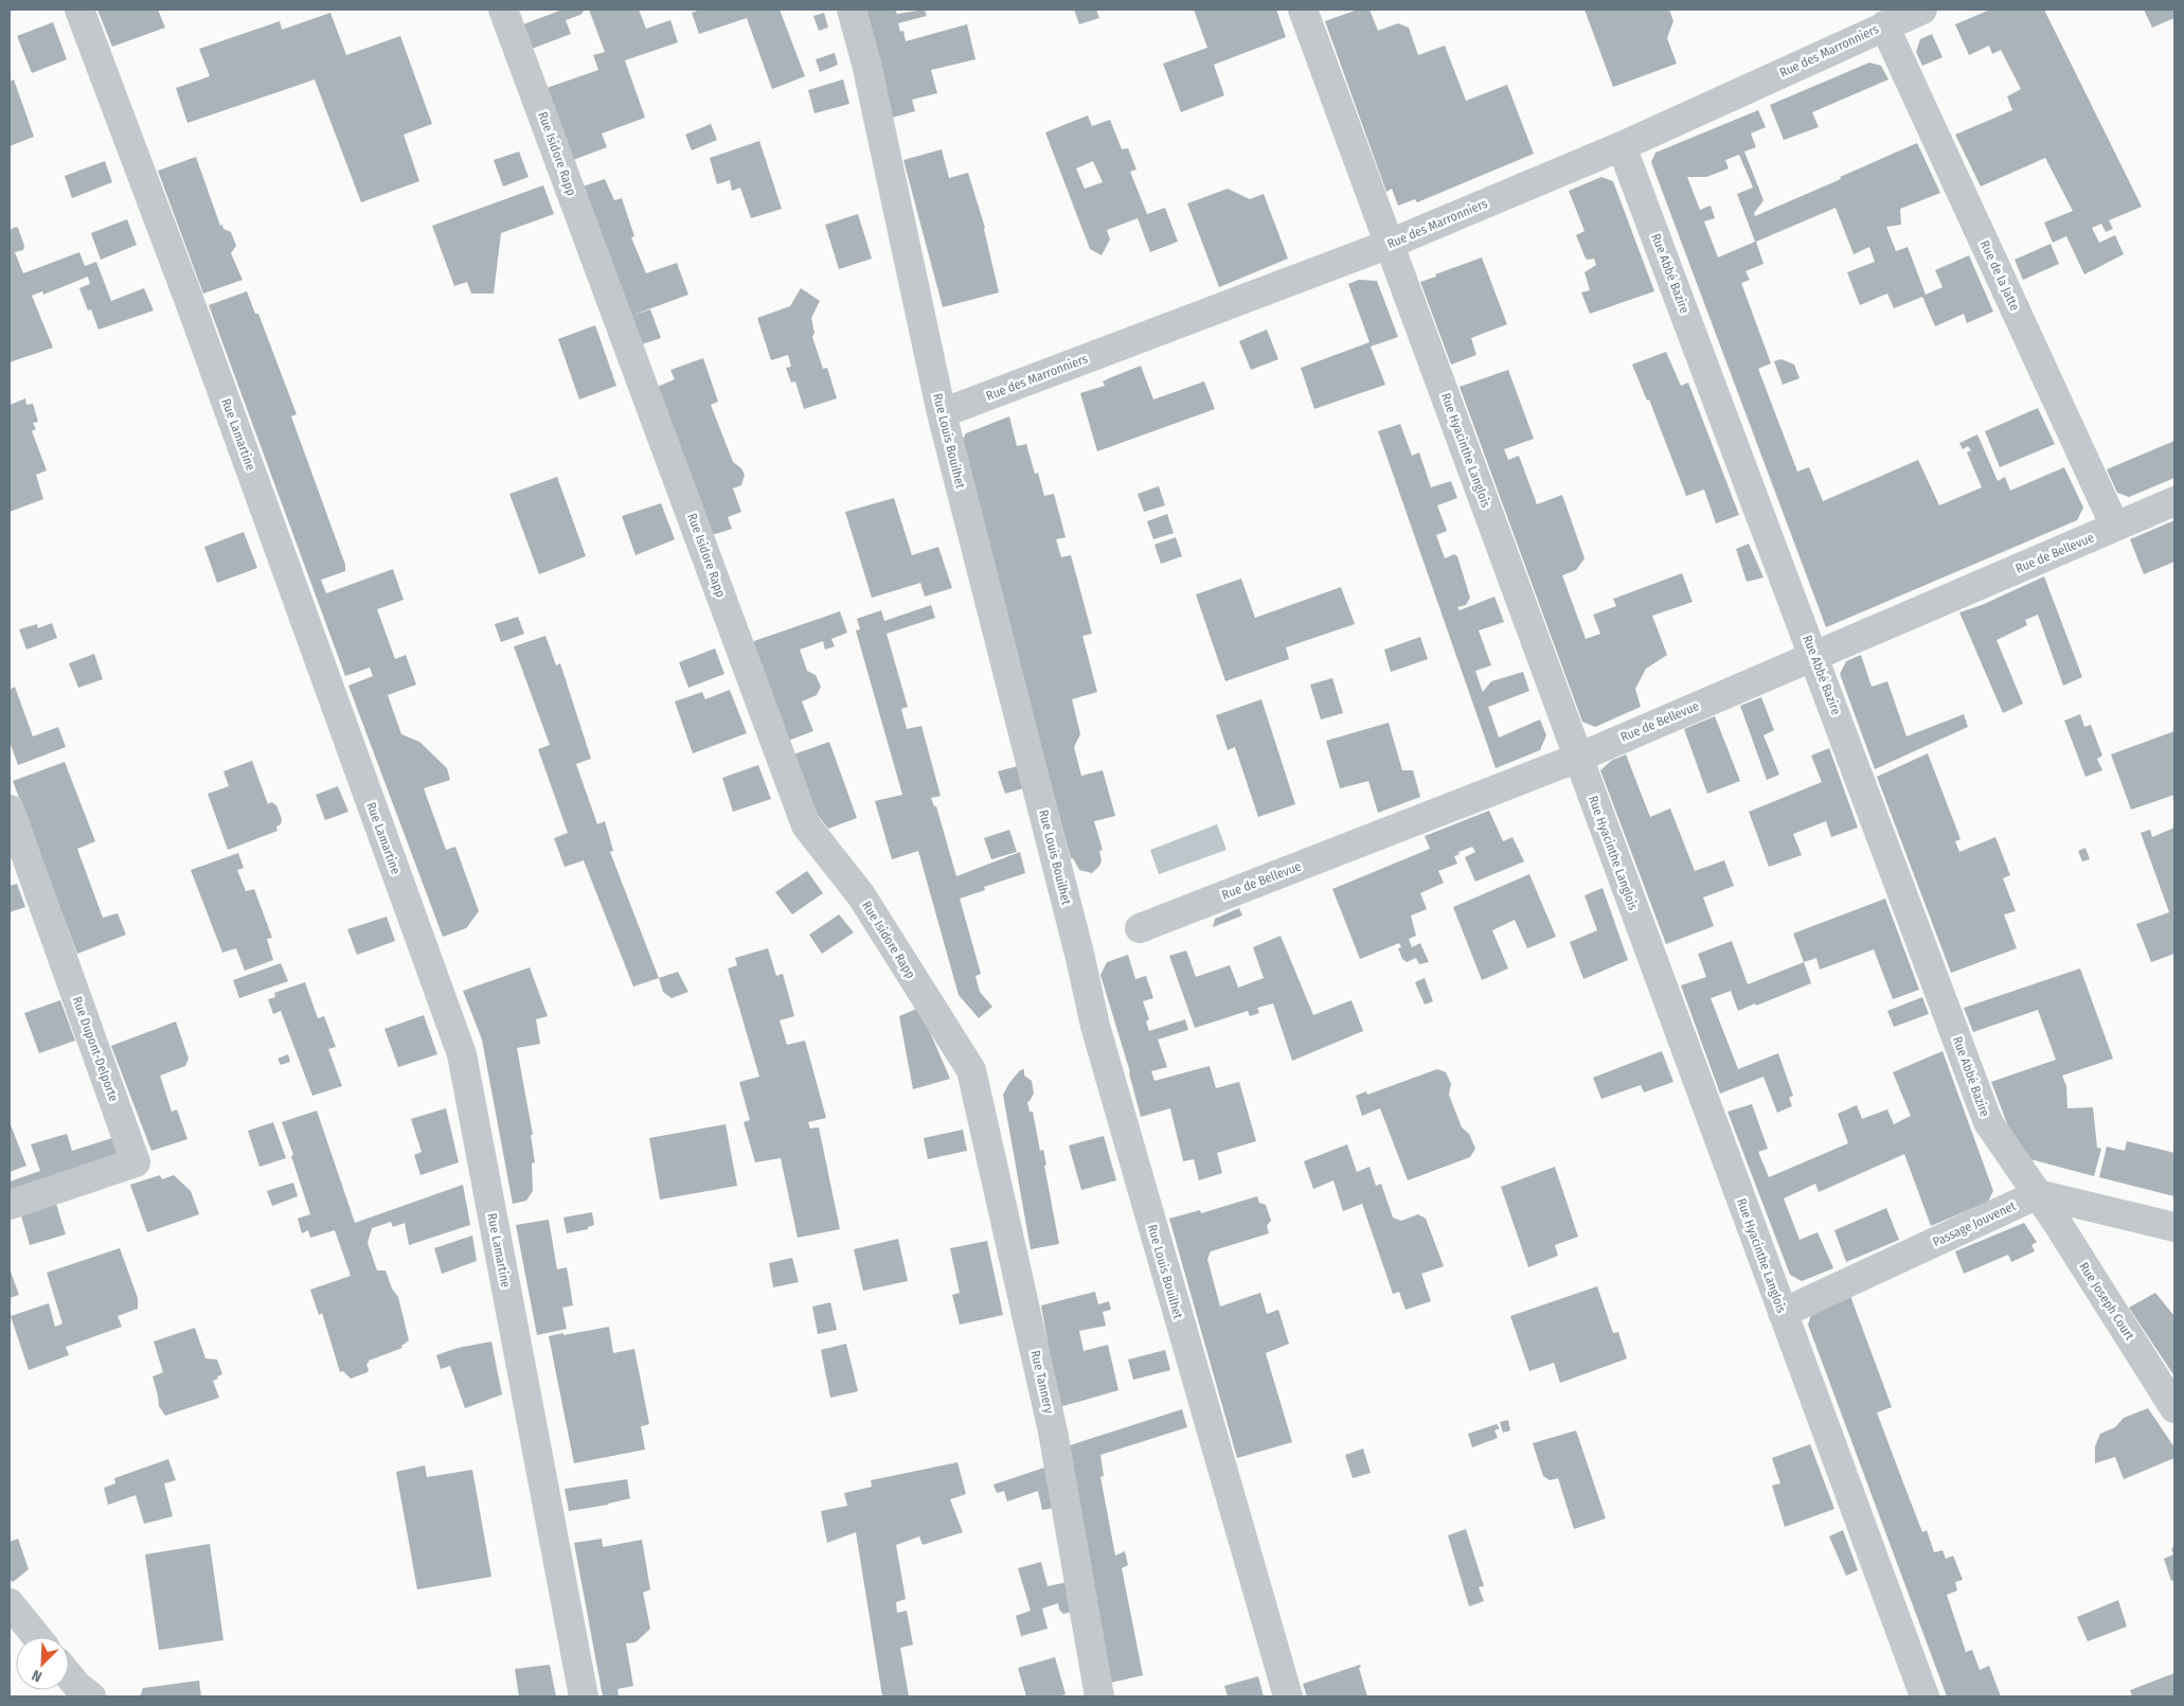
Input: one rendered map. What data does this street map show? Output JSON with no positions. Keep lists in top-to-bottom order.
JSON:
{
  "streets": {
    "street": [
      "Rue des Marronniers",
      "Rue Isidore Rapp",
      "Rue Abbé Bazire",
      "Rue de la Jatte",
      "Rue Lamartine",
      "Rue Louis Bouilhet",
      "Rue Hyacinthe Langlois",
      "Rue de Bellevue",
      "Rue Dupont-Delporte",
      "Passage Jouvenet",
      "Rue Joseph Court",
      "Rue Tannery"
    ]
  },
  "crossings": [
    ["Rue des Marronniers", "Rue Abbé Bazire"],
    ["Rue des Marronniers", "Rue de la Jatte"],
    ["Rue des Marronniers", "Rue Louis Bouilhet"],
    ["Rue des Marronniers", "Rue Hyacinthe Langlois"],
    ["Rue Isidore Rapp", "Rue Tannery"],
    ["Rue Abbé Bazire", "Rue de Bellevue"],
    ["Rue Abbé Bazire", "Passage Jouvenet"],
    ["Rue Abbé Bazire", "Rue Joseph Court"],
    ["Rue de la Jatte", "Rue de Bellevue"],
    ["Rue Hyacinthe Langlois", "Rue de Bellevue"],
    ["Rue Hyacinthe Langlois", "Passage Jouvenet"],
    ["Passage Jouvenet", "Rue Joseph Court"]
  ],
  "north": "bottom left"
}
